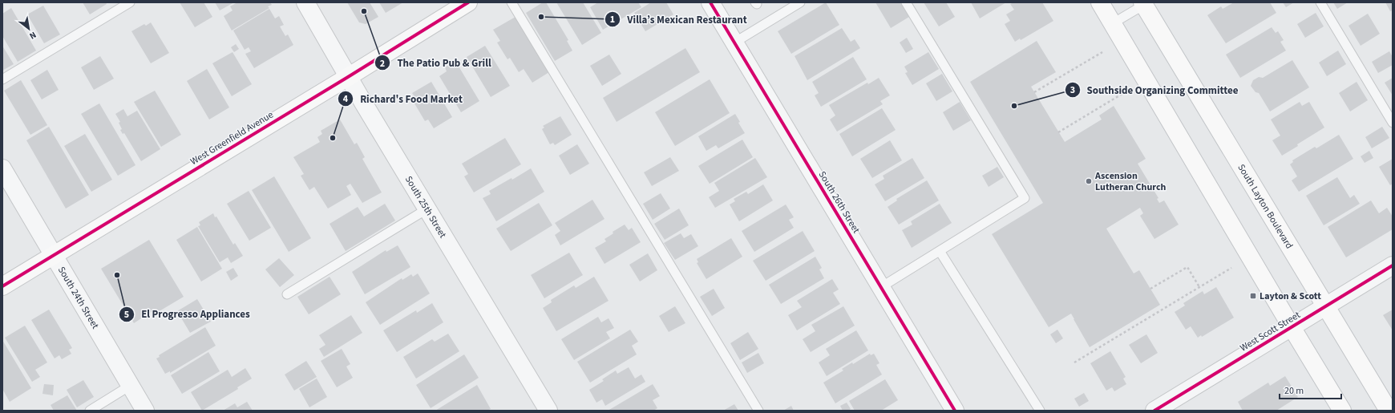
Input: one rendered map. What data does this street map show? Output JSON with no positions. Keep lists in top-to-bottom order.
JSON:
{
  "streets": {
    "main road": ["West Greenfield Avenue", "South Layton Boulevard"],
    "street": [
      "South 26th Street",
      "South 25th Street",
      "South 24th Street",
      "West Scott Street"
    ]
  },
  "crossings": [
    ["West Greenfield Avenue", "South 25th Street"],
    ["West Greenfield Avenue", "South 24th Street"],
    ["South Layton Boulevard", "West Scott Street"]
  ],
  "places": {
    "other": [
      "The Patio Pub & Grill",
      "Villa’s Mexican Restaurant",
      "Southside Organizing Committee",
      "Richard's Food Market",
      "Ascension Lutheran Church",
      "El Progresso Appliances"
    ],
    "transit": ["Layton & Scott"]
  },
  "scale_bar": "20 m",
  "north": "bottom right"
}
